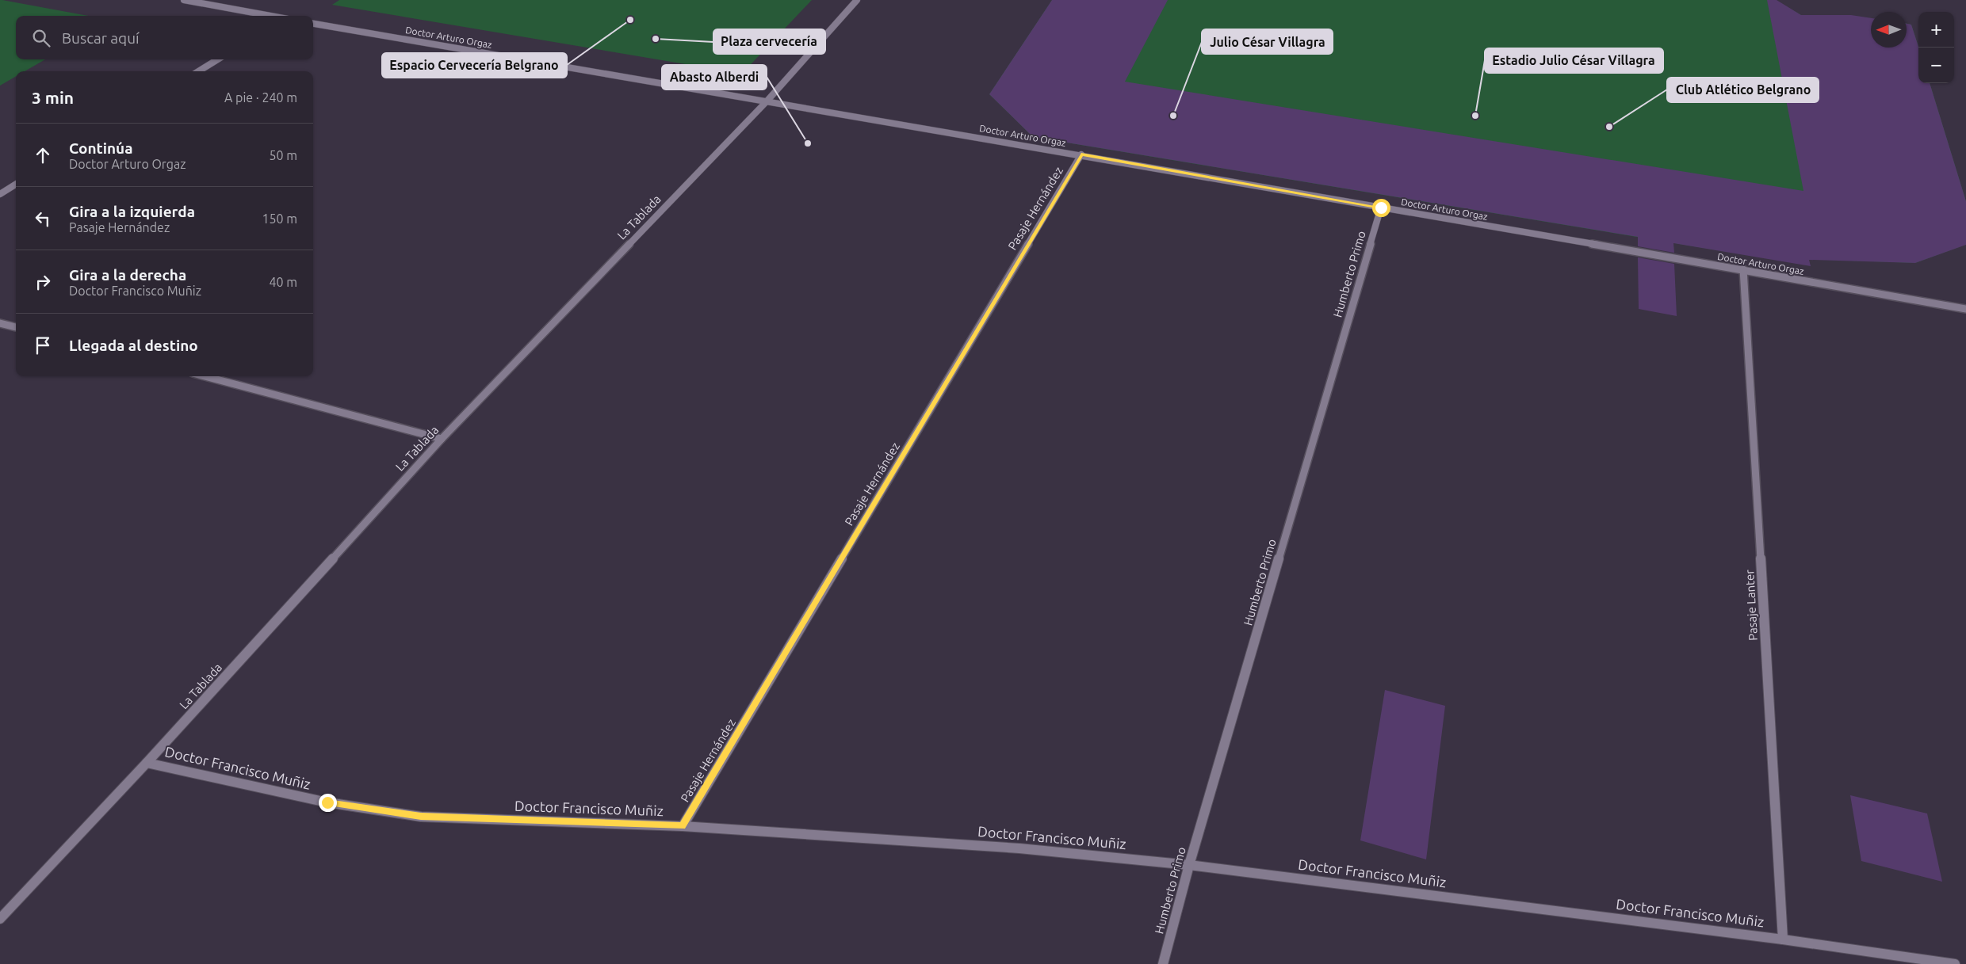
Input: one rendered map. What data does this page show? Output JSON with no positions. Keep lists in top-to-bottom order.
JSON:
{
  "streets": {
    "street": [
      "Doctor Arturo Orgaz",
      "Pasaje Hernández",
      "La Tablada",
      "Humberto Primo",
      "Pasaje Lanter",
      "Doctor Francisco Muñiz"
    ]
  },
  "crossings": [
    ["Doctor Arturo Orgaz", "Pasaje Hernández"],
    ["Doctor Arturo Orgaz", "La Tablada"],
    ["Doctor Arturo Orgaz", "Humberto Primo"],
    ["Doctor Arturo Orgaz", "Pasaje Lanter"],
    ["Pasaje Hernández", "Doctor Francisco Muñiz"],
    ["La Tablada", "Doctor Francisco Muñiz"],
    ["Humberto Primo", "Doctor Francisco Muñiz"],
    ["Pasaje Lanter", "Doctor Francisco Muñiz"]
  ],
  "places": [
    "Espacio Cervecería Belgrano",
    "Plaza cervecería",
    "Julio César Villagra",
    "Estadio Julio César Villagra",
    "Club Atlético Belgrano",
    "Abasto Alberdi"
  ],
  "north": "left",
  "page": {
    "map_buttons": ["+", "−"],
    "search": "Buscar aquí",
    "heading": ["3 min", "A pie · 240 m"],
    "list": [
      ["Continúa", "Doctor Arturo Orgaz", "50 m"],
      ["Gira a la izquierda", "Pasaje Hernández", "150 m"],
      ["Gira a la derecha", "Doctor Francisco Muñiz", "40 m"],
      "Llegada al destino"
    ]
  }
}
